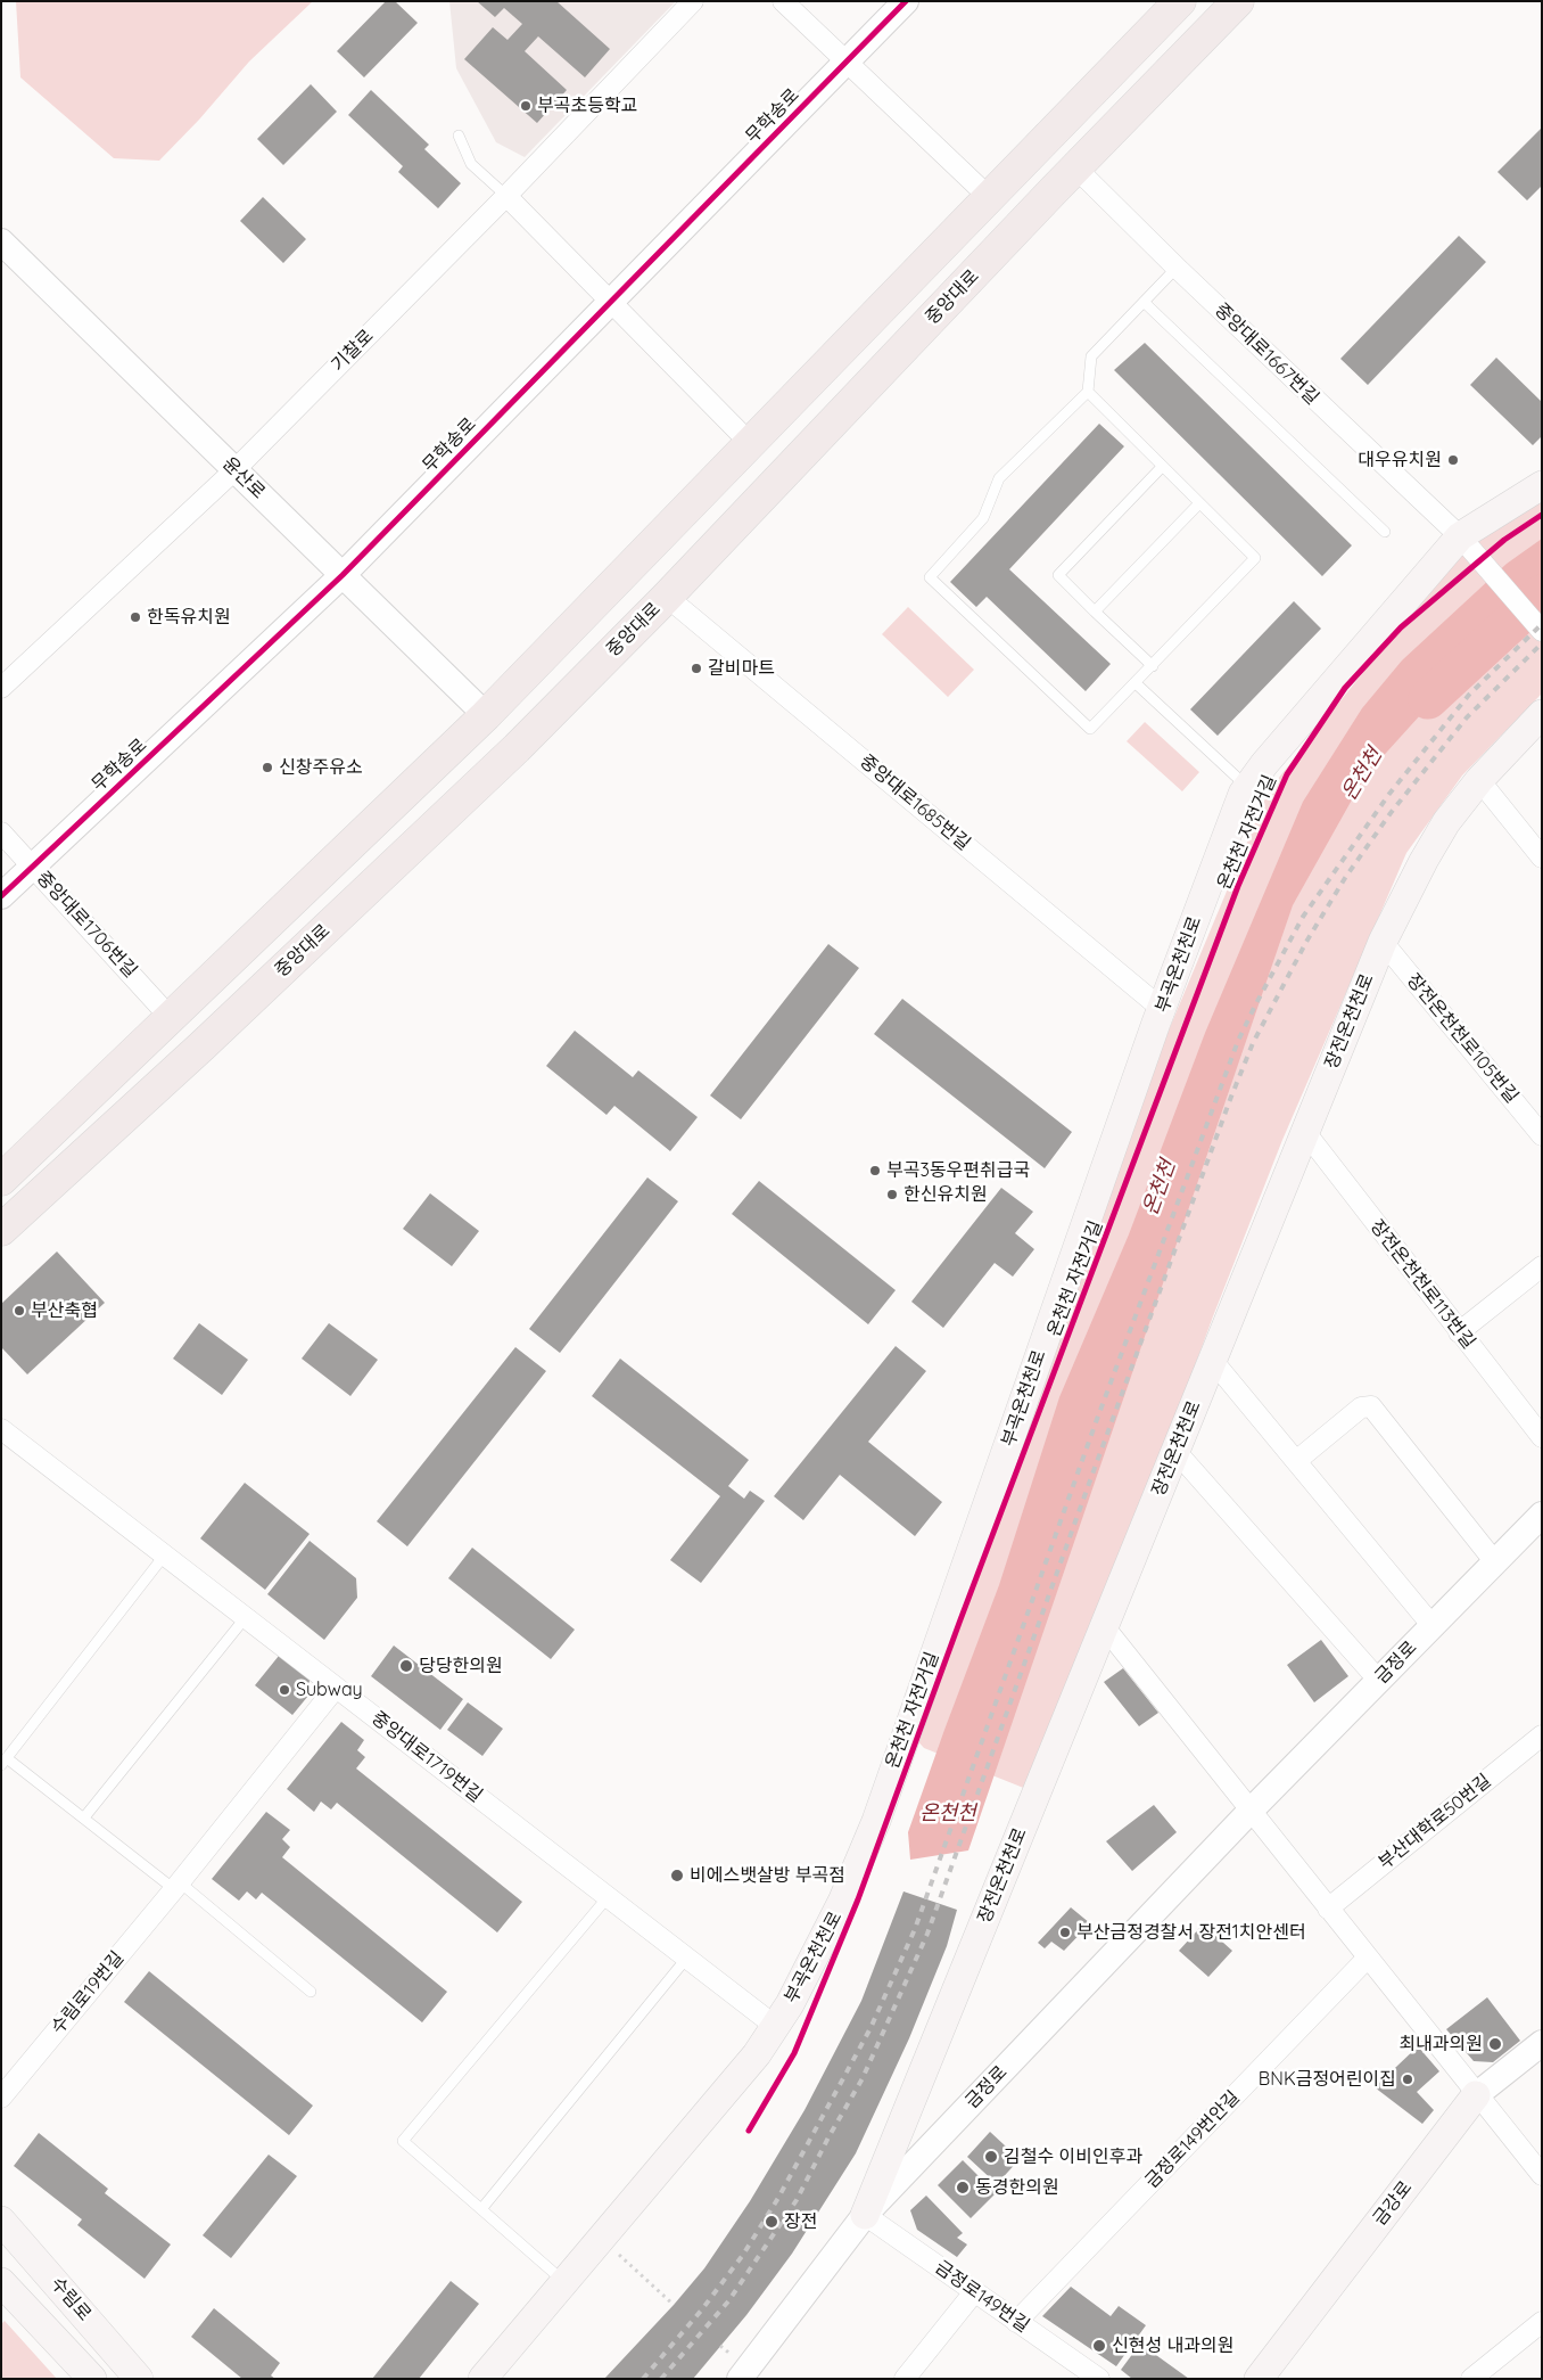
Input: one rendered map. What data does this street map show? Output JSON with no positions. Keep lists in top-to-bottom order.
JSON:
{
  "streets": {
    "main road": [
      "중앙대로",
      "부곡온천천로",
      "장전온천천로",
      "금강로",
      "수림로"
    ],
    "street": [
      "무학송로",
      "기찰로",
      "중앙대로1667번길",
      "윤산로",
      "중앙대로1685번길",
      "중앙대로1706번길",
      "장전온천천로105번길",
      "장전온천천로113번길",
      "금정로",
      "중앙대로1719번길",
      "부산대학로50번길",
      "수림로19번길",
      "금정로149번안길",
      "금정로149번길"
    ],
    "cycle path": ["온천천 자전거길"]
  },
  "crossings": [
    ["무학송로", "윤산로"],
    ["무학송로", "중앙대로1706번길"],
    ["중앙대로", "중앙대로1667번길"],
    ["중앙대로", "중앙대로1685번길"],
    ["기찰로", "윤산로"],
    ["중앙대로1667번길", "부곡온천천로"],
    ["중앙대로1685번길", "부곡온천천로"],
    ["부곡온천천로", "중앙대로1719번길"],
    ["장전온천천로", "장전온천천로105번길"],
    ["장전온천천로", "장전온천천로113번길"],
    ["장전온천천로", "금정로"],
    ["장전온천천로", "금정로149번길"],
    ["금정로", "금정로149번길"],
    ["중앙대로1719번길", "수림로19번길"],
    ["금정로149번안길", "금정로149번길"]
  ],
  "water": ["온천천"],
  "places": [
    "부곡초등학교",
    "대우유치원",
    "한독유치원",
    "갈비마트",
    "신창주유소",
    "부곡3동우편취급국",
    "한신유치원",
    "부산축협",
    "당당한의원",
    "Subway",
    "비에스뱃살방 부곡점",
    "부산금정경찰서 장전1치안센터",
    "최내과의원",
    "BNK금정어린이집",
    "김철수 이비인후과",
    "동경한의원",
    "장전",
    "신현성 내과의원"
  ]
}
